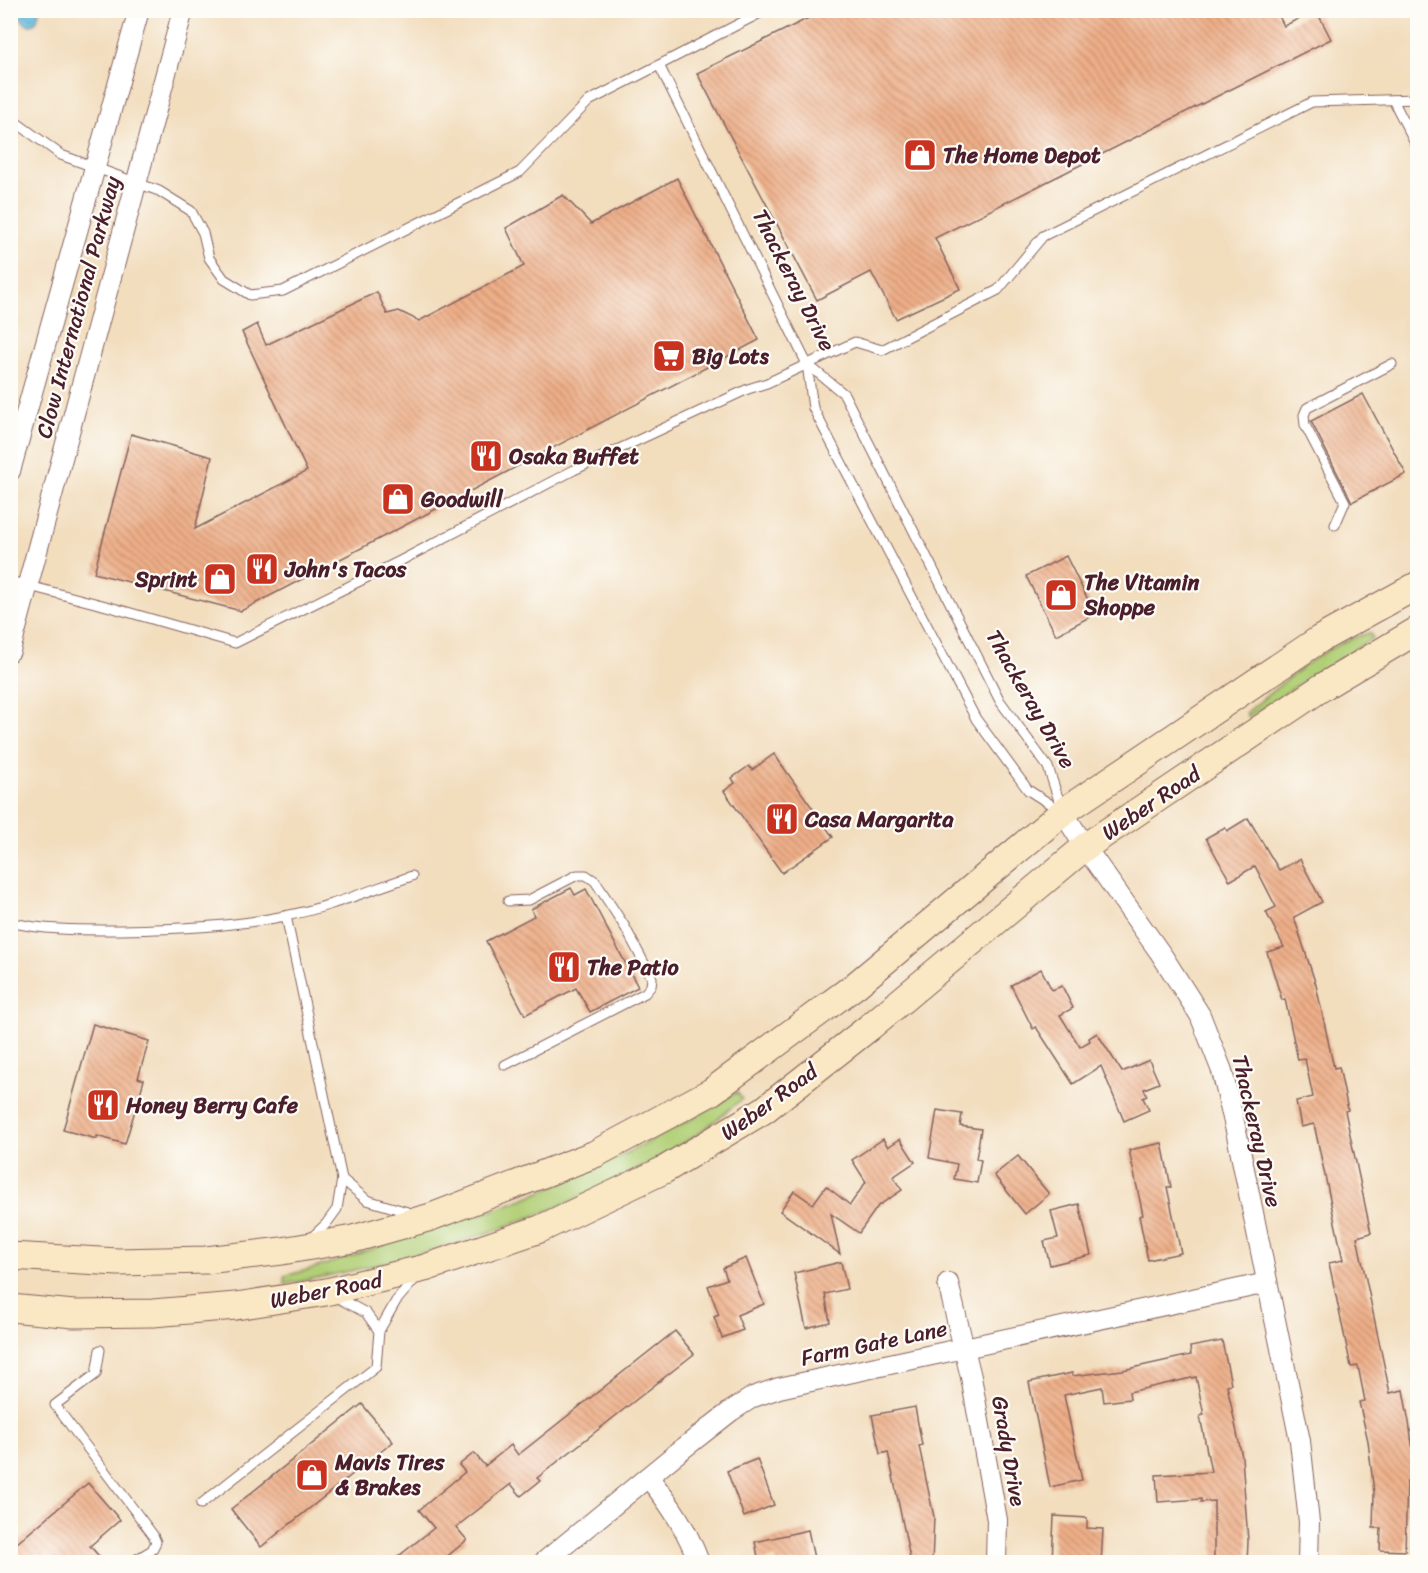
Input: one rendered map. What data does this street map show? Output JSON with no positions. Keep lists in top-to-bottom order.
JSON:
{
  "streets": {
    "main road": ["Weber Road"],
    "street": [
      "Thackeray Drive",
      "Clow International Parkway",
      "Farm Gate Lane",
      "Grady Drive"
    ]
  },
  "crossings": [
    ["Thackeray Drive", "Weber Road"],
    ["Thackeray Drive", "Farm Gate Lane"],
    ["Farm Gate Lane", "Grady Drive"]
  ],
  "places": {
    "shop": [
      "The Home Depot",
      "Goodwill",
      "Sprint",
      "The Vitamin Shoppe",
      "Mavis Tires & Brakes"
    ],
    "supermarket": ["Big Lots"],
    "restaurant": [
      "Osaka Buffet",
      "John's Tacos",
      "Casa Margarita",
      "The Patio",
      "Honey Berry Cafe"
    ]
  }
}
